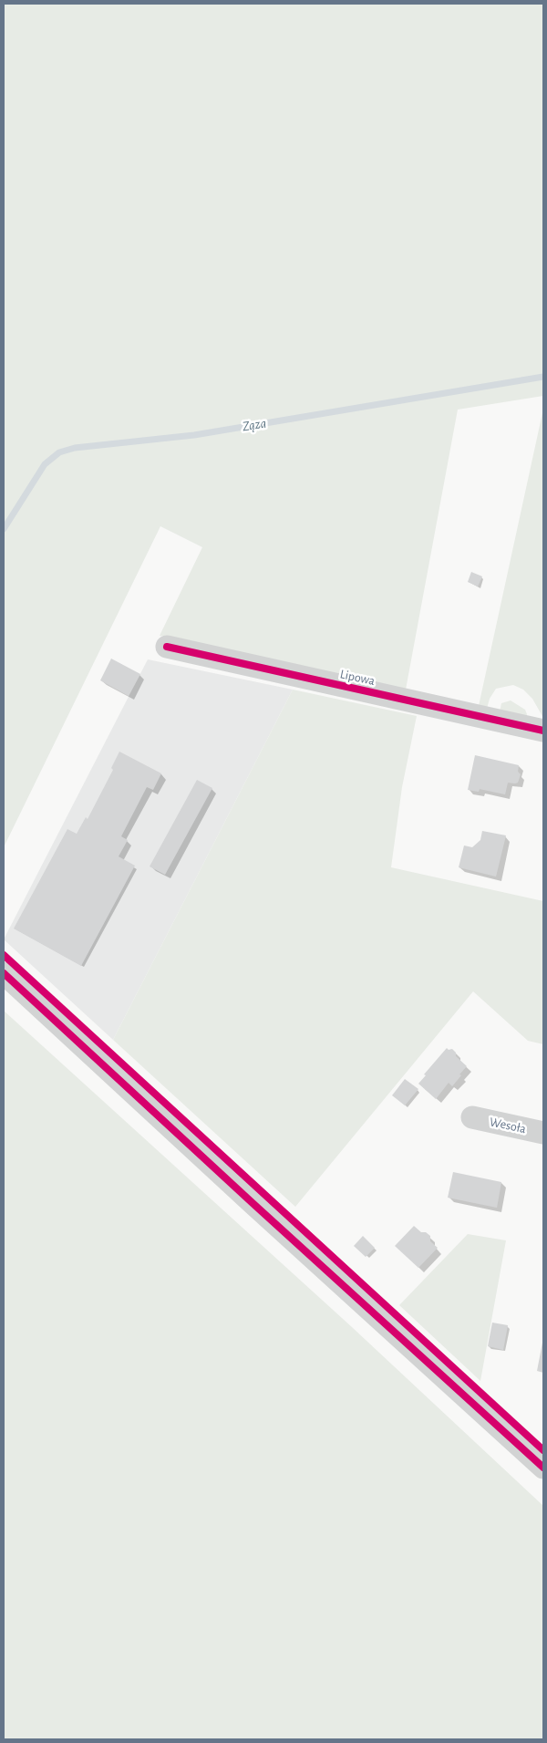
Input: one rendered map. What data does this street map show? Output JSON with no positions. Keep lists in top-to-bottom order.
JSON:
{
  "streets": {
    "street": ["Lipowa", "Wesoła"]
  },
  "water": ["Ząza"]
}
